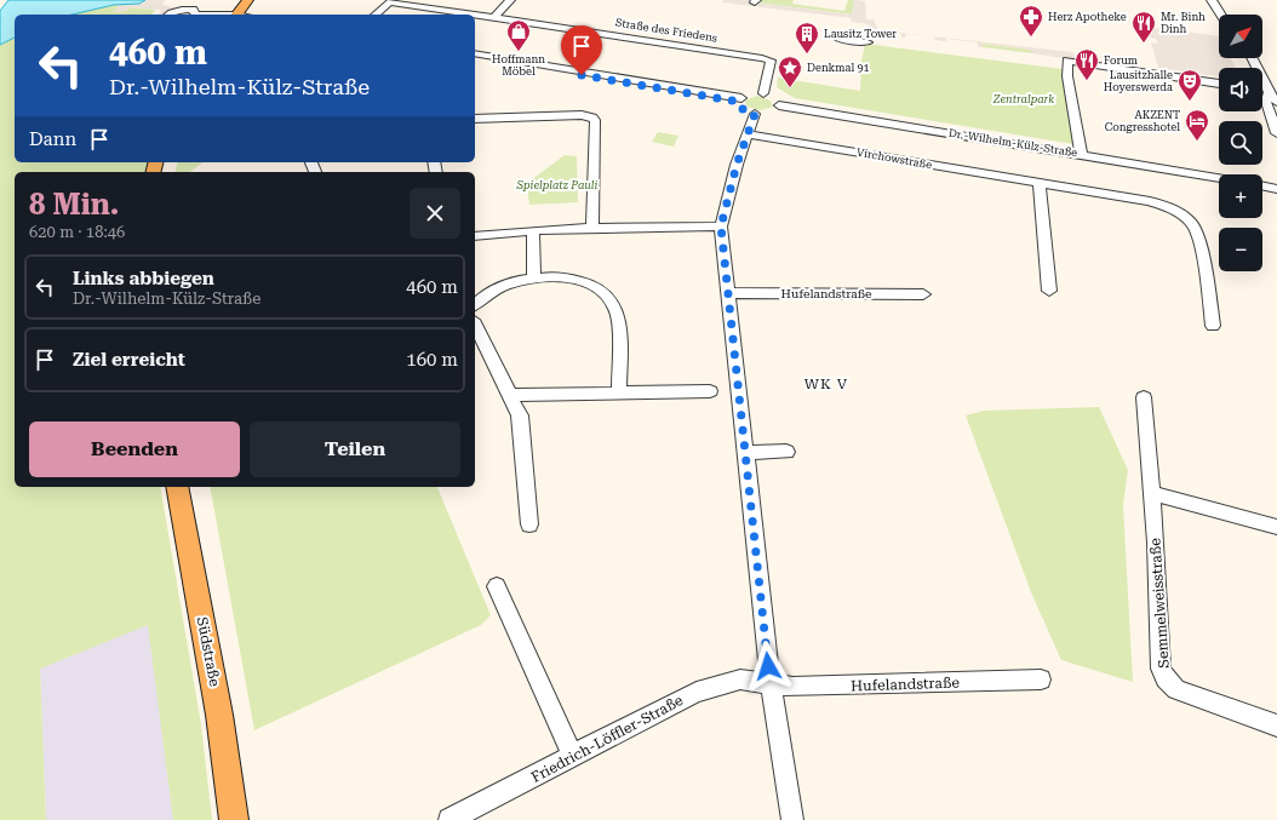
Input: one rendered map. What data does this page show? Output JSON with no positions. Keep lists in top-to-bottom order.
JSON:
{
  "streets": {
    "main road": ["Südstraße"],
    "street": [
      "Straße des Friedens",
      "Dr.-Wilhelm-Külz-Straße",
      "Virchowstraße",
      "Hufelandstraße",
      "Semmelweisstraße",
      "Friedrich-Löffler-Straße"
    ]
  },
  "crossings": [
    ["Straße des Friedens", "Dr.-Wilhelm-Külz-Straße"],
    ["Hufelandstraße", "Friedrich-Löffler-Straße"]
  ],
  "districts": ["WK V"],
  "parks": ["Zentralpark", "Spielplatz Pauli"],
  "places": {
    "pharmacy": ["Herz Apotheke"],
    "restaurant": ["Mr. Binh Dinh", "Forum"],
    "shop": ["Hoffmann Möbel"],
    "building": ["Lausitz Tower"],
    "place": ["Denkmal 91"],
    "theatre": ["Lausitzhalle Hoyerswerda"],
    "hotel": ["AKZENT Congresshotel"]
  },
  "north": "top right",
  "page": {
    "map_buttons": ["+", "−"],
    "turn": ["460 m", "Dr.-Wilhelm-Külz-Straße"],
    "then": "Dann",
    "heading": ["8 Min.", "620 m · 18:46"],
    "list": [
      {
        "name": "Links abbiegen",
        "note": "Dr.-Wilhelm-Külz-Straße",
        "value": "460 m"
      },
      {
        "name": "Ziel erreicht",
        "value": "160 m"
      }
    ],
    "buttons": ["Beenden", "Teilen"]
  }
}
